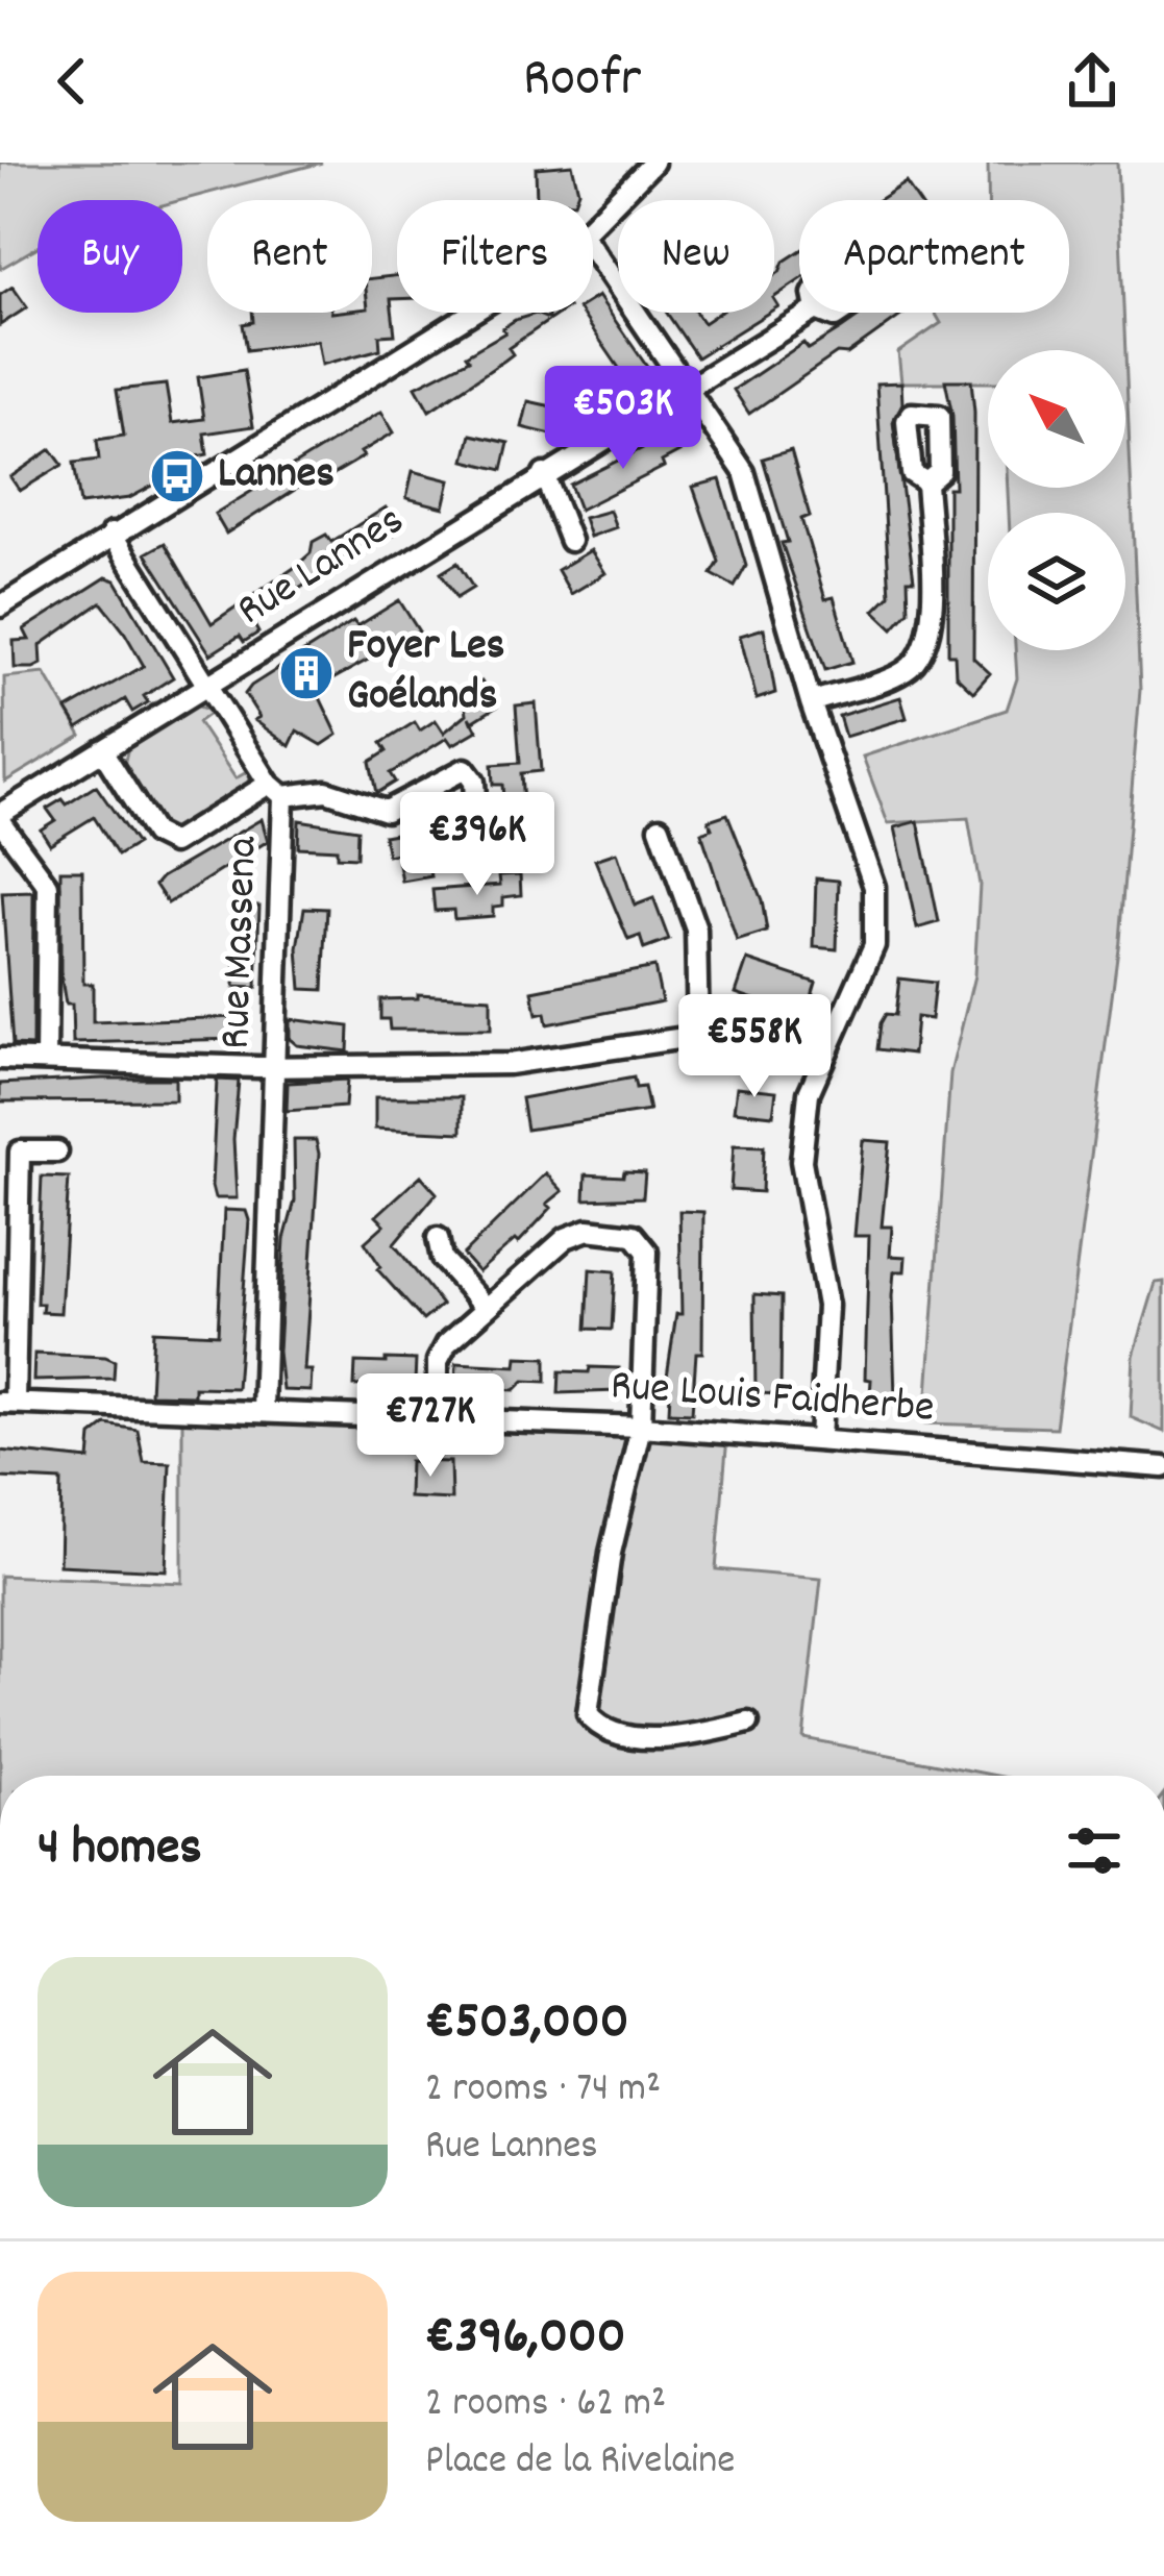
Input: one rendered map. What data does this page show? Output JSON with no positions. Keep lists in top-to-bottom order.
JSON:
{
  "streets": {
    "street": ["Rue Lannes", "Rue Massena", "Rue Louis Faidherbe"]
  },
  "crossings": [
    ["Rue Lannes", "Rue Massena"],
    ["Rue Massena", "Rue Louis Faidherbe"]
  ],
  "places": {
    "bus stop": ["Lannes"],
    "building": ["Foyer Les Goélands"]
  },
  "north": "top left",
  "page": {
    "header": "Roofr",
    "chip": [
      "Buy",
      "Rent",
      "Filters",
      "New",
      "Apartment"
    ],
    "price": [
      "€503K",
      "€396K",
      "€558K",
      "€727K"
    ],
    "heading": "4 homes",
    "list": [
      {
        "name": "€503,000",
        "note": "2 rooms · 74 m² · Rue Lannes"
      },
      {
        "name": "€396,000",
        "note": "2 rooms · 62 m² · Place de la Rivelaine"
      }
    ]
  }
}
